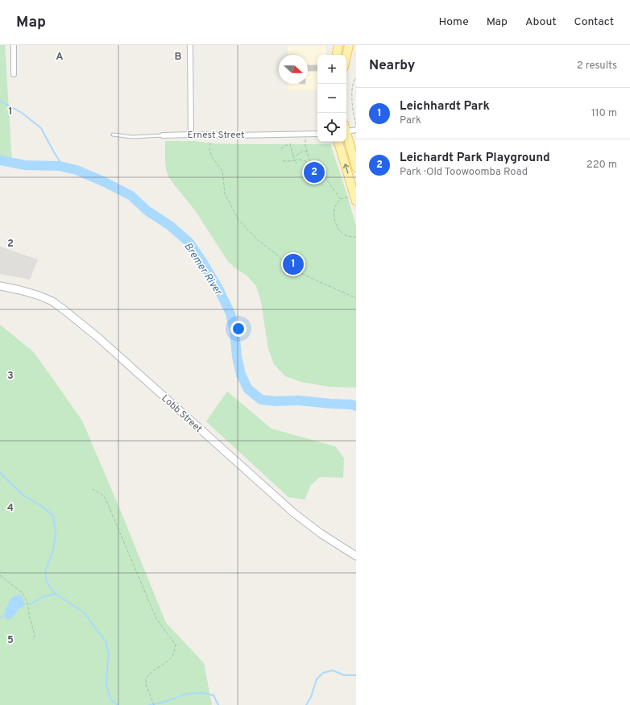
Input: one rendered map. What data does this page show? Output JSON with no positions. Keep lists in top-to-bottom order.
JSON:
{
  "streets": {
    "main road": ["Lobb Street"],
    "street": ["Ernest Street"]
  },
  "water": ["Bremer River"],
  "north": "right",
  "page": {
    "header": "Map",
    "nav": [
      "Home",
      "Map",
      "About",
      "Contact"
    ],
    "heading": ["Nearby", "2 results"],
    "map_buttons": ["+", "−"],
    "list": [
      {
        "mark": "1",
        "name": "Leichhardt Park",
        "note": "Park",
        "value": "110 m"
      },
      {
        "mark": "2",
        "name": "Leichardt Park Playground",
        "note": "Park · Old Toowoomba Road",
        "value": "220 m"
      }
    ],
    "pins": ["2", "1"]
  },
  "grid": {
    "columns": ["A", "B"],
    "rows": [
      "1",
      "2",
      "3",
      "4",
      "5"
    ]
  }
}
